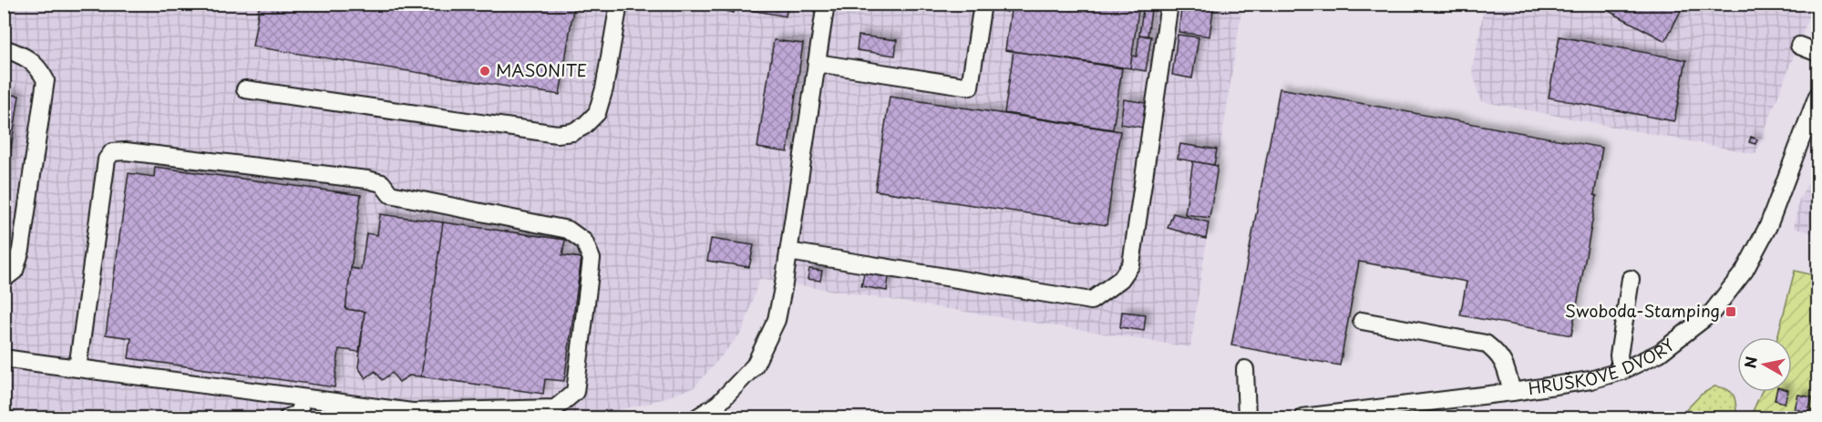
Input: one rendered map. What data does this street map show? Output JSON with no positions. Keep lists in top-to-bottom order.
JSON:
{
  "streets": {
    "street": ["HRUŠKOVÉ DVORY"]
  },
  "places": {
    "other": ["MASONITE"],
    "transit": ["Swoboda-Stamping"]
  },
  "north": "left"
}
